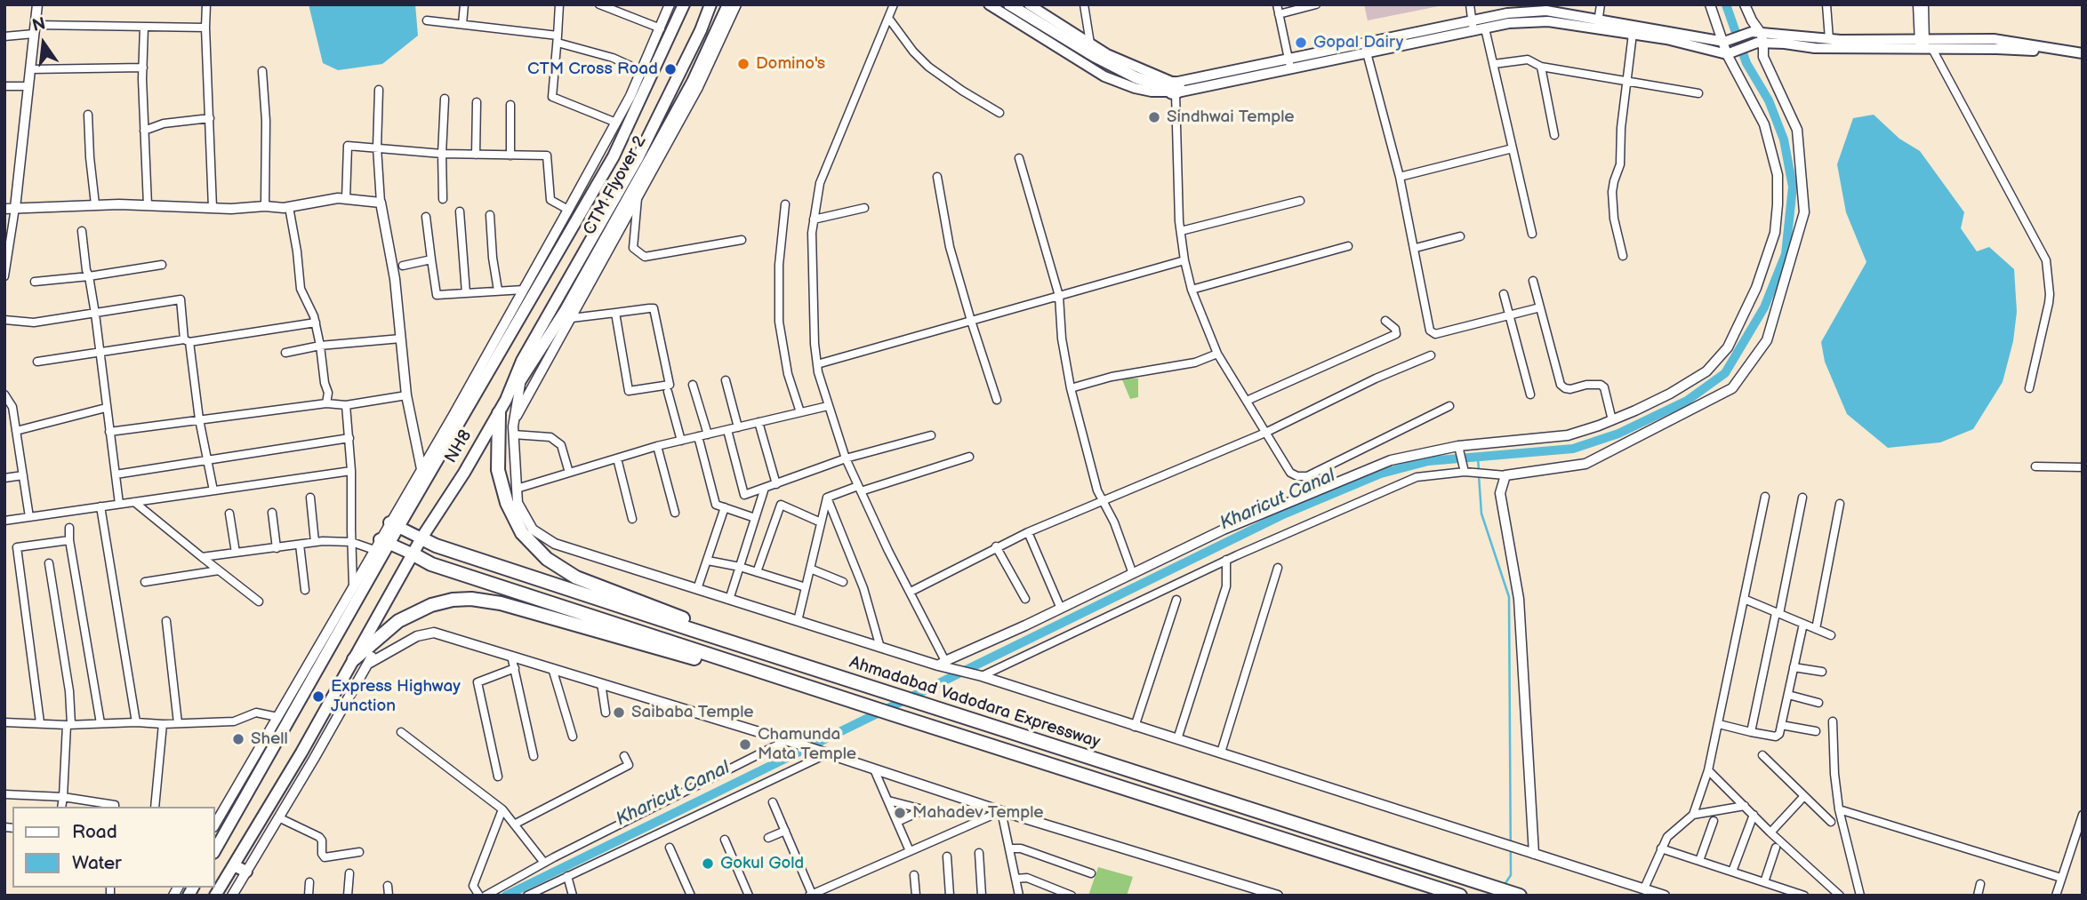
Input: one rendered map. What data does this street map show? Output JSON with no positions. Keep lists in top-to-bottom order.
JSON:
{
  "streets": {
    "highway": ["Ahmadabad Vadodara Expressway"],
    "main road": ["CTM Flyover 2", "NH8"]
  },
  "crossings": [
    ["CTM Flyover 2", "NH8"],
    ["NH8", "Ahmadabad Vadodara Expressway"]
  ],
  "water": ["Kharicut Canal"],
  "places": [
    "Gopal Dairy",
    "Domino's",
    "CTM Cross Road",
    "Sindhwai Temple",
    "Express Highway Junction",
    "Saibaba Temple",
    "Shell",
    "Chamunda Mata Temple",
    "Mahadev Temple",
    "Gokul Gold"
  ],
  "legend": ["Road", "Water"],
  "north": "top"
}
